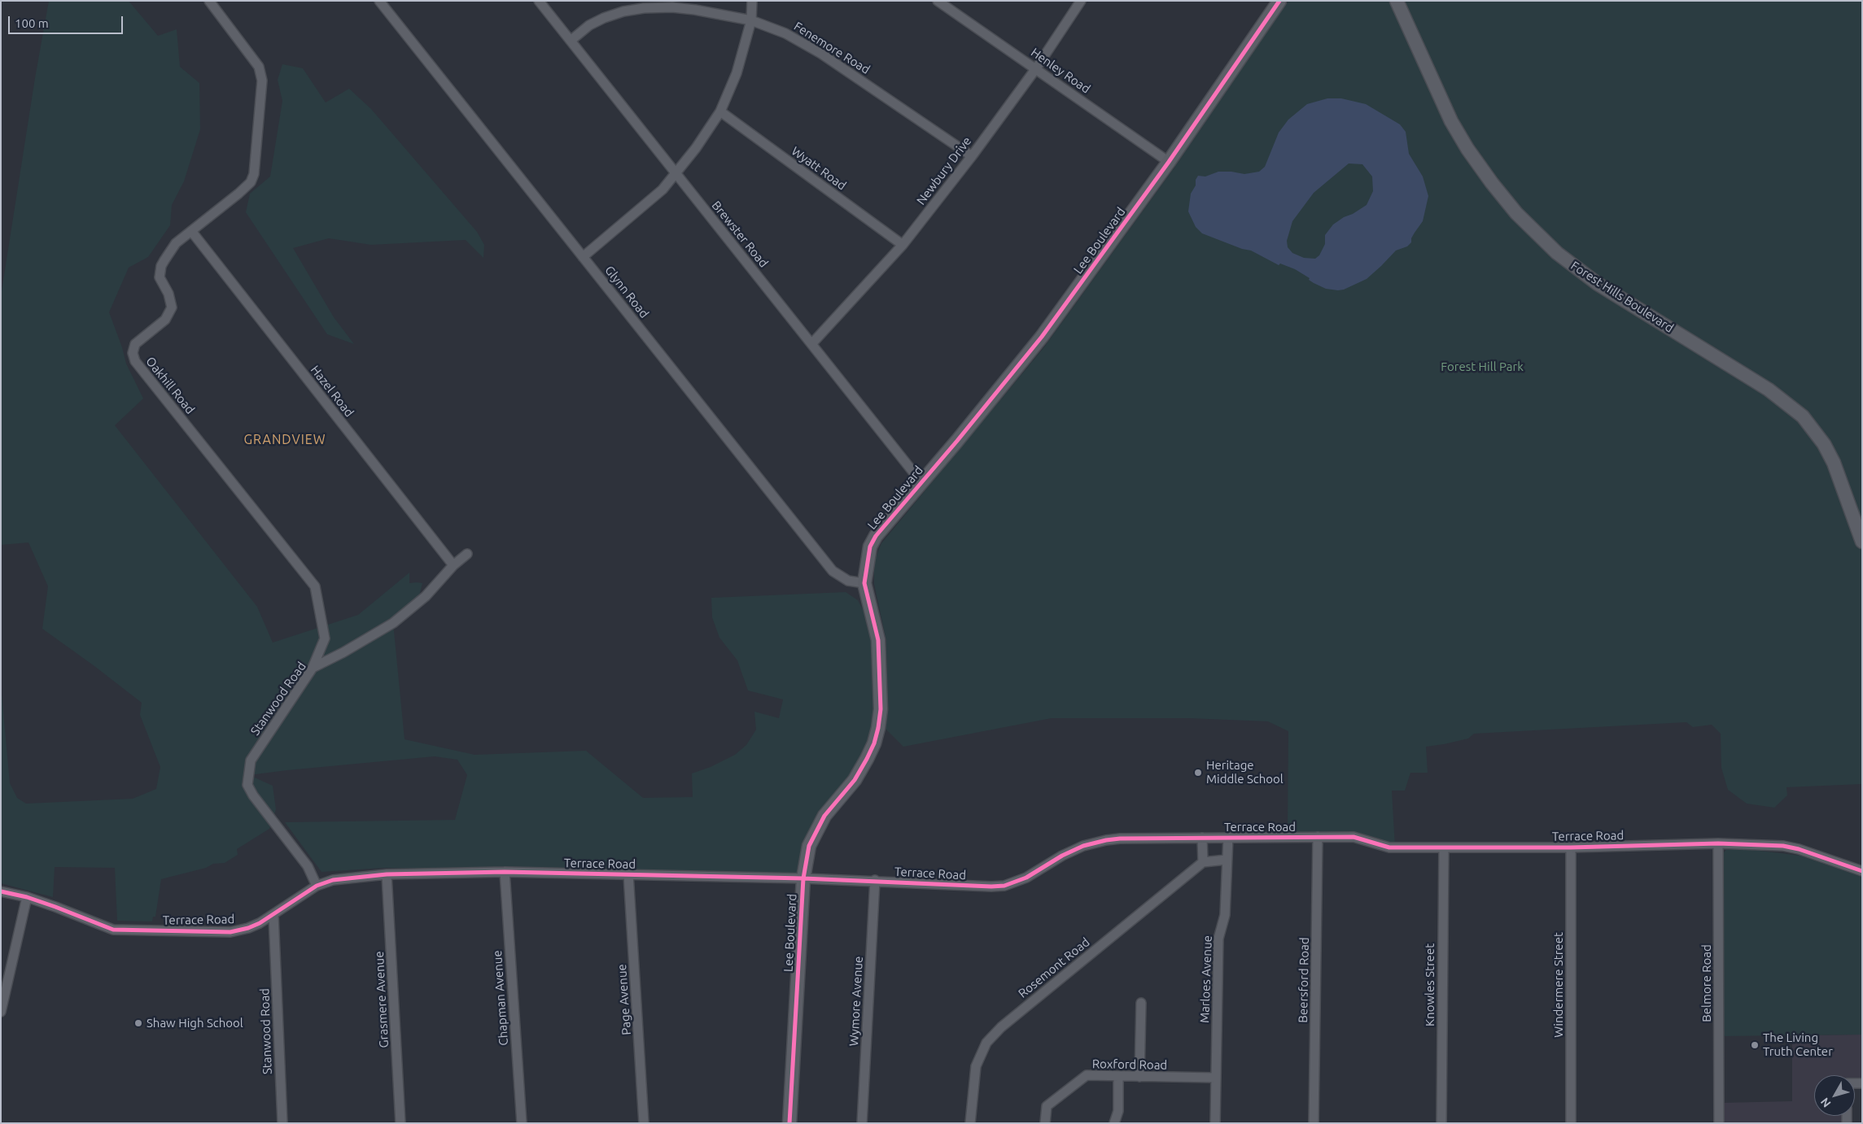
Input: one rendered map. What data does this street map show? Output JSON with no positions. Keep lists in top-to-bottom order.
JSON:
{
  "streets": {
    "street": [
      "Fenemore Road",
      "Henley Road",
      "Wyatt Road",
      "Newbury Drive",
      "Brewster Road",
      "Lee Boulevard",
      "Glynn Road",
      "Forest Hills Boulevard",
      "Oakhill Road",
      "Hazel Road",
      "Stanwood Road",
      "Terrace Road",
      "Rosemont Road",
      "Marloes Avenue",
      "Beersford Road",
      "Belmore Road",
      "Knowles Street",
      "Windermere Street",
      "Chapman Avenue",
      "Grasmere Avenue",
      "Page Avenue",
      "Wymore Avenue",
      "Roxford Road"
    ]
  },
  "crossings": [
    ["Fenemore Road", "Newbury Drive"],
    ["Fenemore Road", "Brewster Road"],
    ["Henley Road", "Newbury Drive"],
    ["Henley Road", "Lee Boulevard"],
    ["Wyatt Road", "Newbury Drive"],
    ["Newbury Drive", "Brewster Road"],
    ["Brewster Road", "Lee Boulevard"],
    ["Lee Boulevard", "Glynn Road"],
    ["Lee Boulevard", "Terrace Road"],
    ["Oakhill Road", "Hazel Road"],
    ["Oakhill Road", "Stanwood Road"],
    ["Hazel Road", "Stanwood Road"],
    ["Stanwood Road", "Terrace Road"],
    ["Terrace Road", "Marloes Avenue"],
    ["Terrace Road", "Beersford Road"],
    ["Terrace Road", "Belmore Road"],
    ["Terrace Road", "Knowles Street"],
    ["Terrace Road", "Windermere Street"],
    ["Terrace Road", "Chapman Avenue"],
    ["Terrace Road", "Grasmere Avenue"],
    ["Terrace Road", "Page Avenue"],
    ["Terrace Road", "Wymore Avenue"],
    ["Marloes Avenue", "Roxford Road"]
  ],
  "districts": ["GRANDVIEW"],
  "parks": ["Forest Hill Park"],
  "places": ["Heritage Middle School", "Shaw High School", "The Living Truth Center"],
  "scale_bar": "100 m",
  "north": "bottom left"
}
